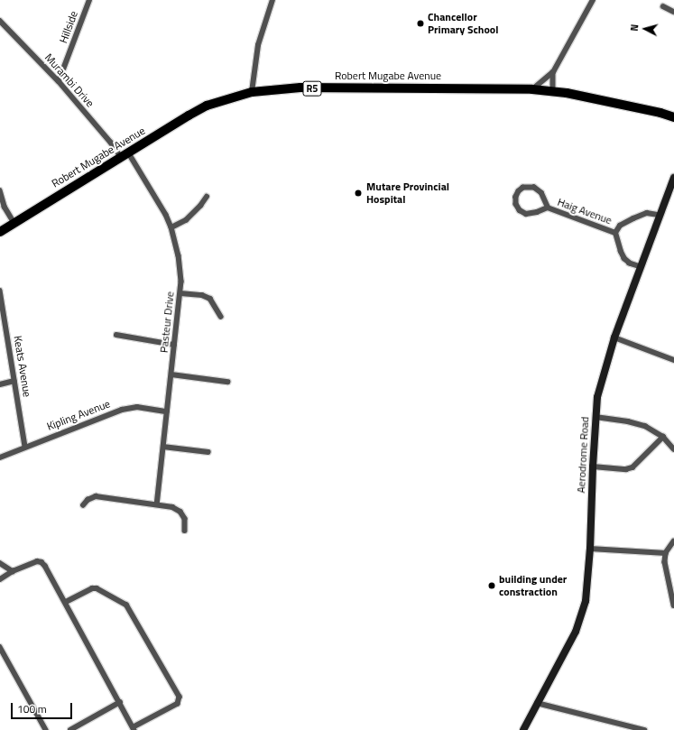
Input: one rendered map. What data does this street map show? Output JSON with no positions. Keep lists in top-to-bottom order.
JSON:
{
  "streets": {
    "highway": ["Robert Mugabe Avenue", "R5"],
    "street": [
      "Hillside",
      "Murambi Drive",
      "Haig Avenue",
      "Pasteur Drive",
      "Keats Avenue",
      "Kipling Avenue",
      "Aerodrome Road"
    ]
  },
  "crossings": [
    ["Hillside", "Murambi Drive"],
    ["Robert Mugabe Avenue", "Murambi Drive"],
    ["Robert Mugabe Avenue", "Pasteur Drive"],
    ["Murambi Drive", "Pasteur Drive"],
    ["Pasteur Drive", "Kipling Avenue"],
    ["Keats Avenue", "Kipling Avenue"]
  ],
  "places": ["Chancellor Primary School", "Mutare Provincial Hospital", "building under constraction"],
  "scale_bar": "100 m",
  "north": "left"
}
